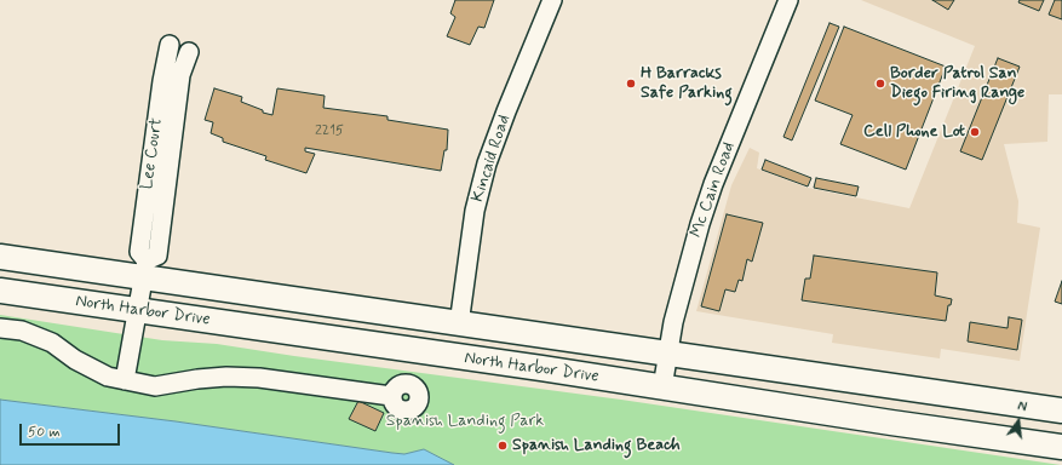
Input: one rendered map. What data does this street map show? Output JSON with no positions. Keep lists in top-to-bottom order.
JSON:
{
  "streets": {
    "main road": ["North Harbor Drive"],
    "street": ["Lee Court", "Kincaid Road", "Mc Cain Road"]
  },
  "crossings": [
    ["Lee Court", "North Harbor Drive"],
    ["Kincaid Road", "North Harbor Drive"],
    ["Mc Cain Road", "North Harbor Drive"]
  ],
  "parks": ["Spanish Landing Park"],
  "places": [
    "H Barracks Safe Parking",
    "Border Patrol San Diego Firing Range",
    "Cell Phone Lot",
    "Spanish Landing Beach"
  ],
  "house_numbers": ["2215"],
  "scale_bar": "50 m",
  "north": "top"
}
